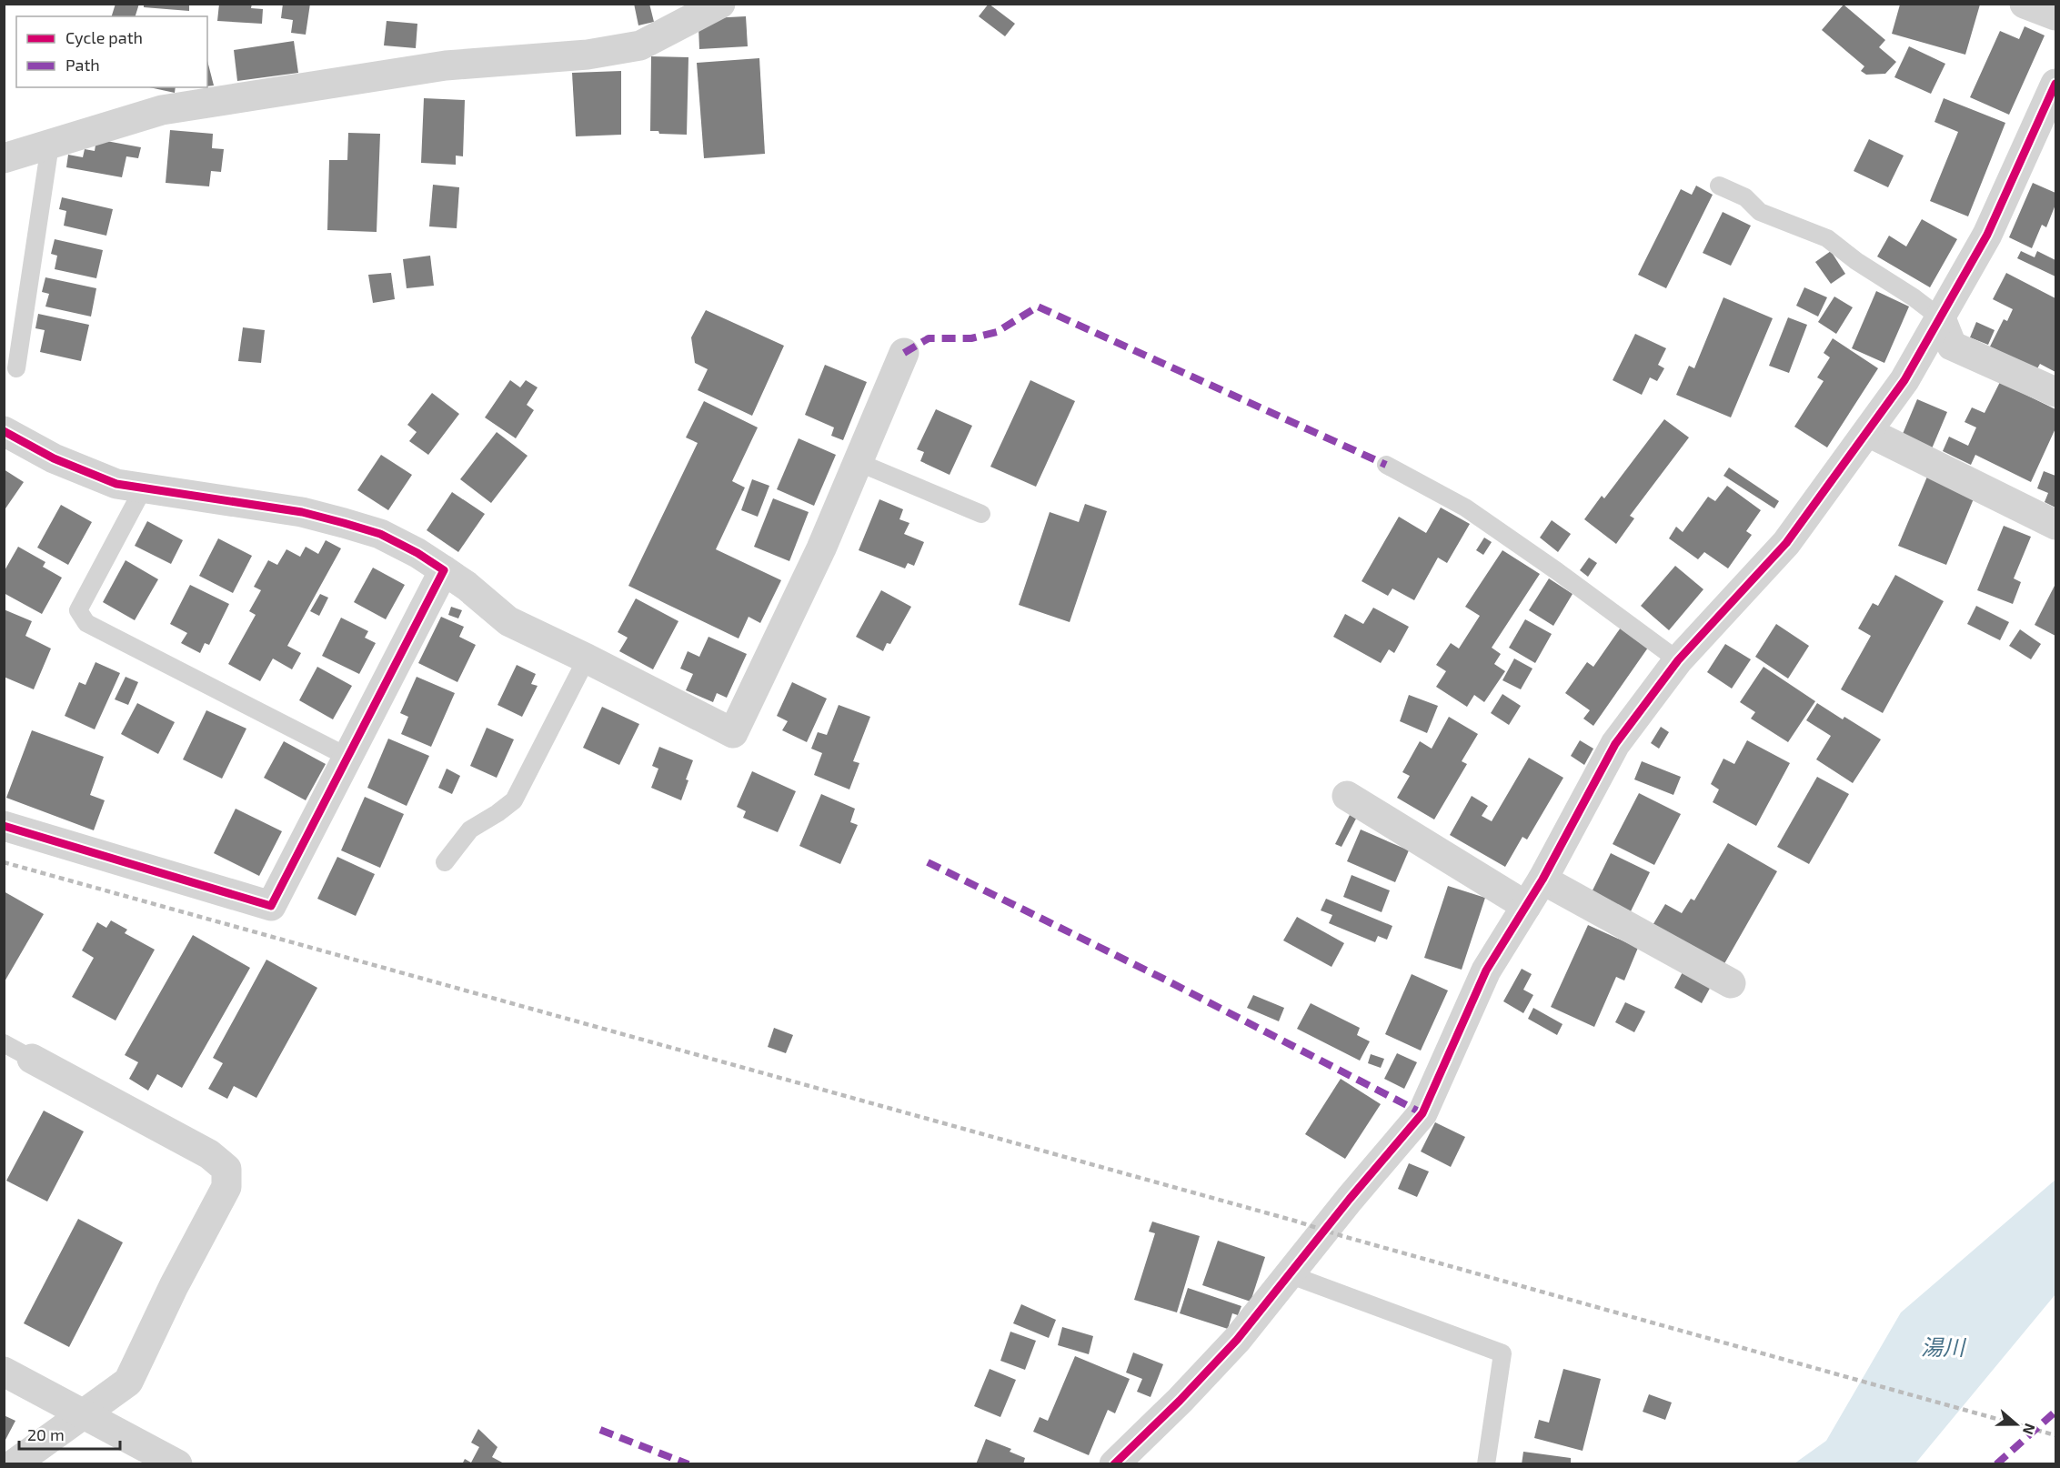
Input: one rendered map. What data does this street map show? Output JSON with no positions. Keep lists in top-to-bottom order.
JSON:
{
  "water": ["湯川"],
  "legend": ["Cycle path", "Path"],
  "scale_bar": "20 m",
  "north": "right"
}
